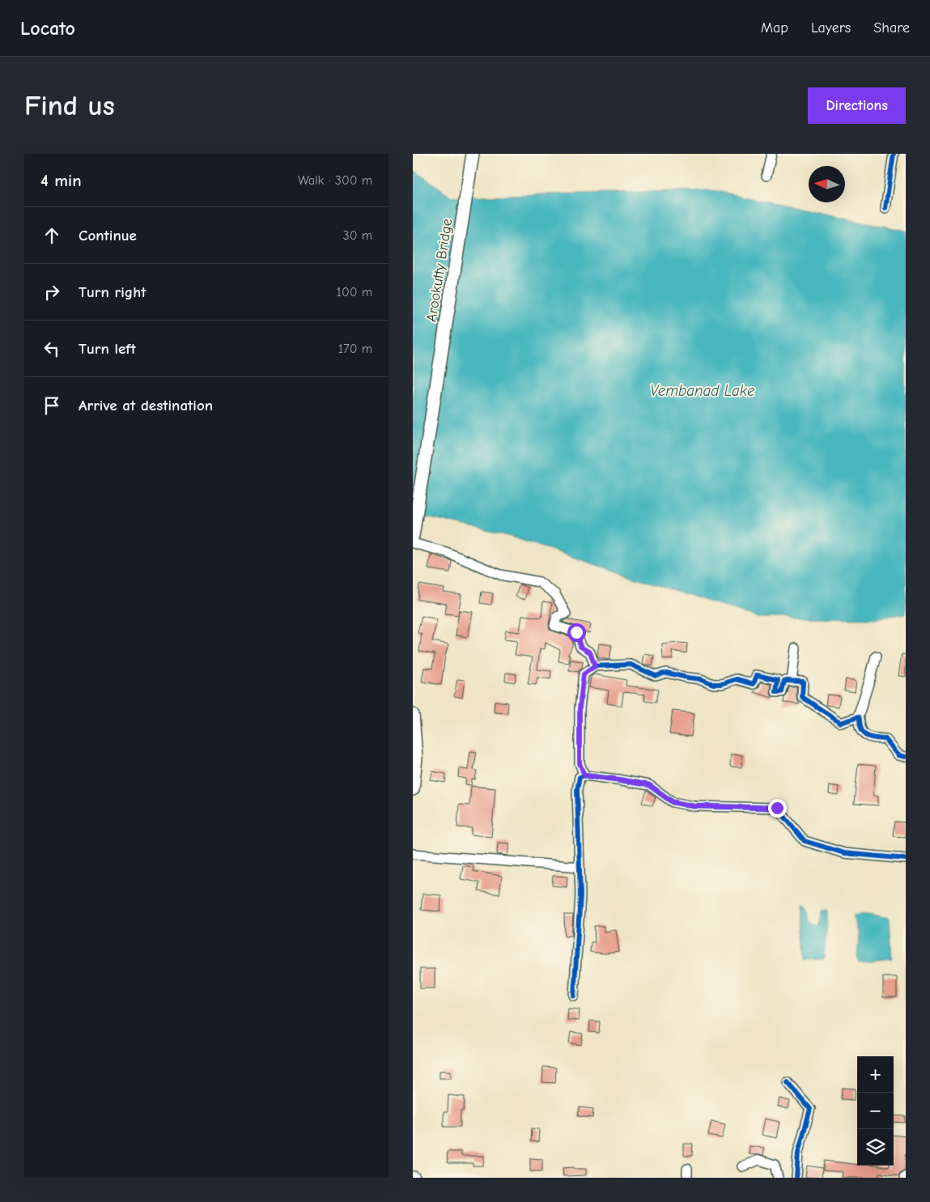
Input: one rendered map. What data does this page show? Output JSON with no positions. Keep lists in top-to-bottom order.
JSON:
{
  "streets": {
    "main road": ["Arookutty Bridge"]
  },
  "water": ["Vembanad Lake"],
  "north": "left",
  "page": {
    "header": "Locato",
    "nav": ["Map", "Layers", "Share"],
    "buttons": "Directions",
    "title": "Find us",
    "heading": ["4 min", "Walk · 300 m"],
    "list": [
      ["Continue", "30 m"],
      ["Turn right", "100 m"],
      ["Turn left", "170 m"],
      "Arrive at destination"
    ],
    "map_buttons": ["+", "−"]
  }
}
